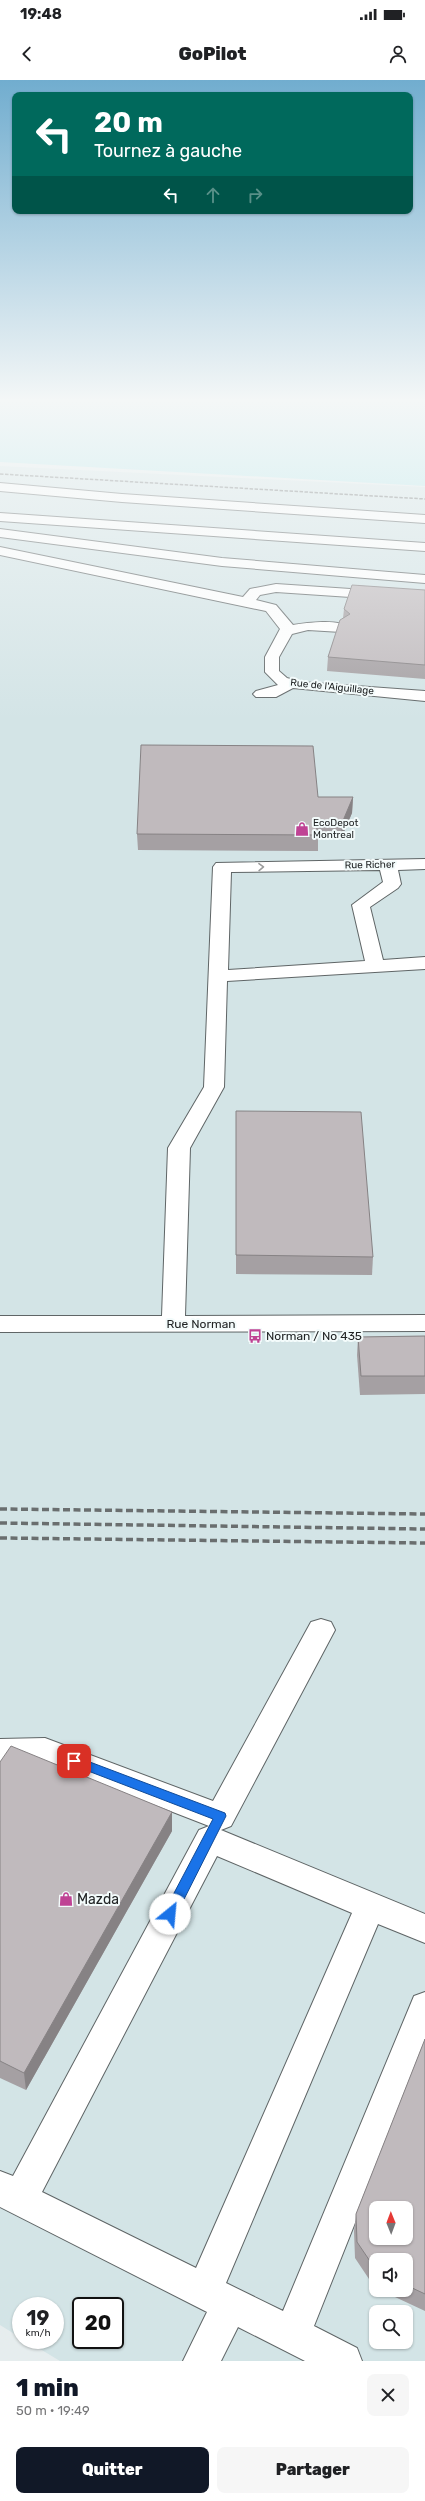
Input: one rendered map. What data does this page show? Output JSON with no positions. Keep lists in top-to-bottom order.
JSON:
{
  "streets": {
    "street": ["Rue de l'Aiguillage", "Rue Richer", "Rue Norman"]
  },
  "places": {
    "shop": ["EcoDepot Montreal", "Mazda"],
    "bus stop": ["Norman / No 435"]
  },
  "north": "top",
  "page": {
    "status": "19:48",
    "header": "GoPilot",
    "turn": ["20 m", "Tournez à gauche"],
    "speed": "19 km/h",
    "limit": "20",
    "heading": ["1 min", "50 m · 19:49"],
    "buttons": ["Quitter", "Partager"]
  }
}
